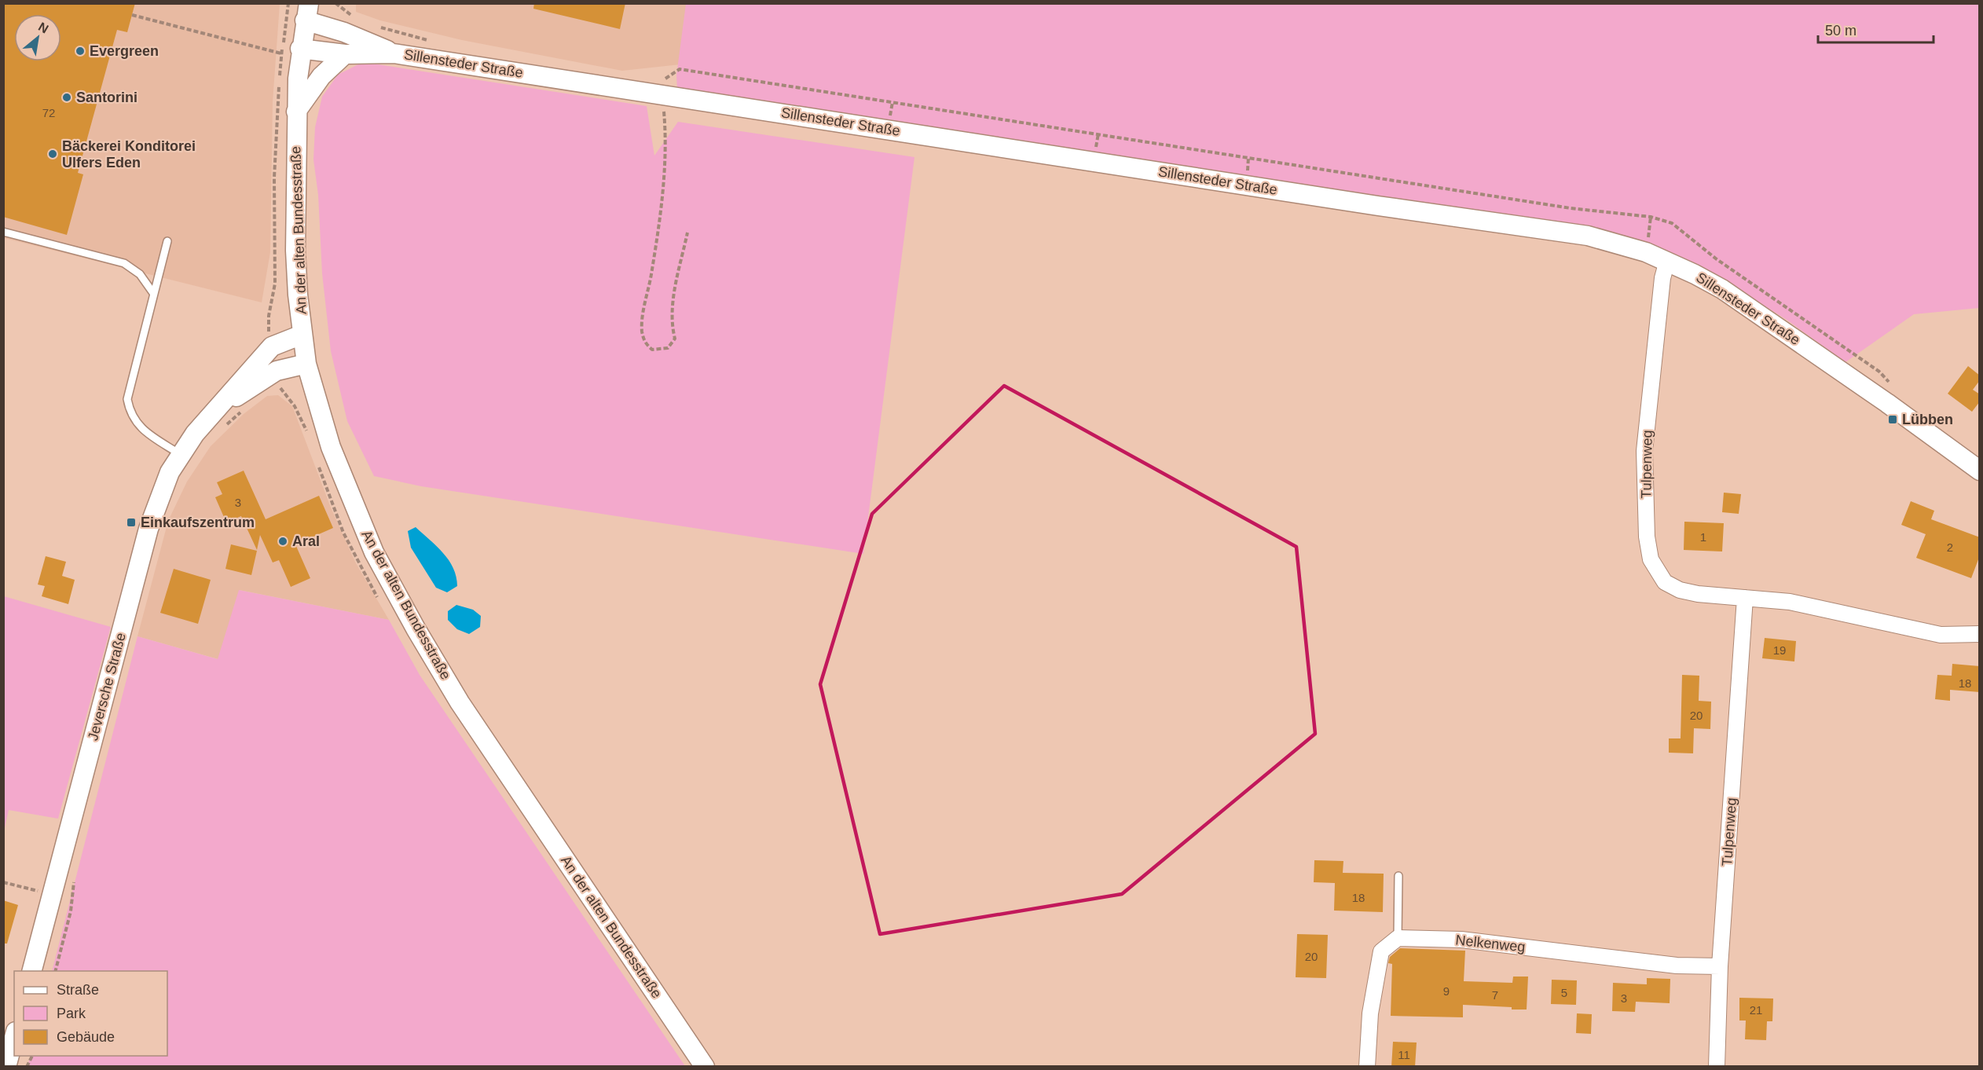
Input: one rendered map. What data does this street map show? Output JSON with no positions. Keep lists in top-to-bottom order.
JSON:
{
  "streets": {
    "street": [
      "Sillensteder Straße",
      "An der alten Bundesstraße",
      "Tulpenweg",
      "Jeversche Straße",
      "Nelkenweg"
    ]
  },
  "crossings": [
    ["Sillensteder Straße", "An der alten Bundesstraße"],
    ["Sillensteder Straße", "Tulpenweg"],
    ["An der alten Bundesstraße", "Jeversche Straße"],
    ["Tulpenweg", "Nelkenweg"]
  ],
  "places": {
    "other": [
      "Evergreen",
      "Santorini",
      "Bäckerei Konditorei Ulfers Eden",
      "Aral"
    ],
    "transit": ["Lübben", "Einkaufszentrum"]
  },
  "house_numbers": [
    "72",
    "3",
    "1",
    "2",
    "19",
    "18",
    "20",
    "18",
    "20",
    "9",
    "5",
    "7",
    "3",
    "21",
    "11"
  ],
  "legend": ["Straße", "Park", "Gebäude"],
  "scale_bar": "50 m",
  "north": "top right"
}
